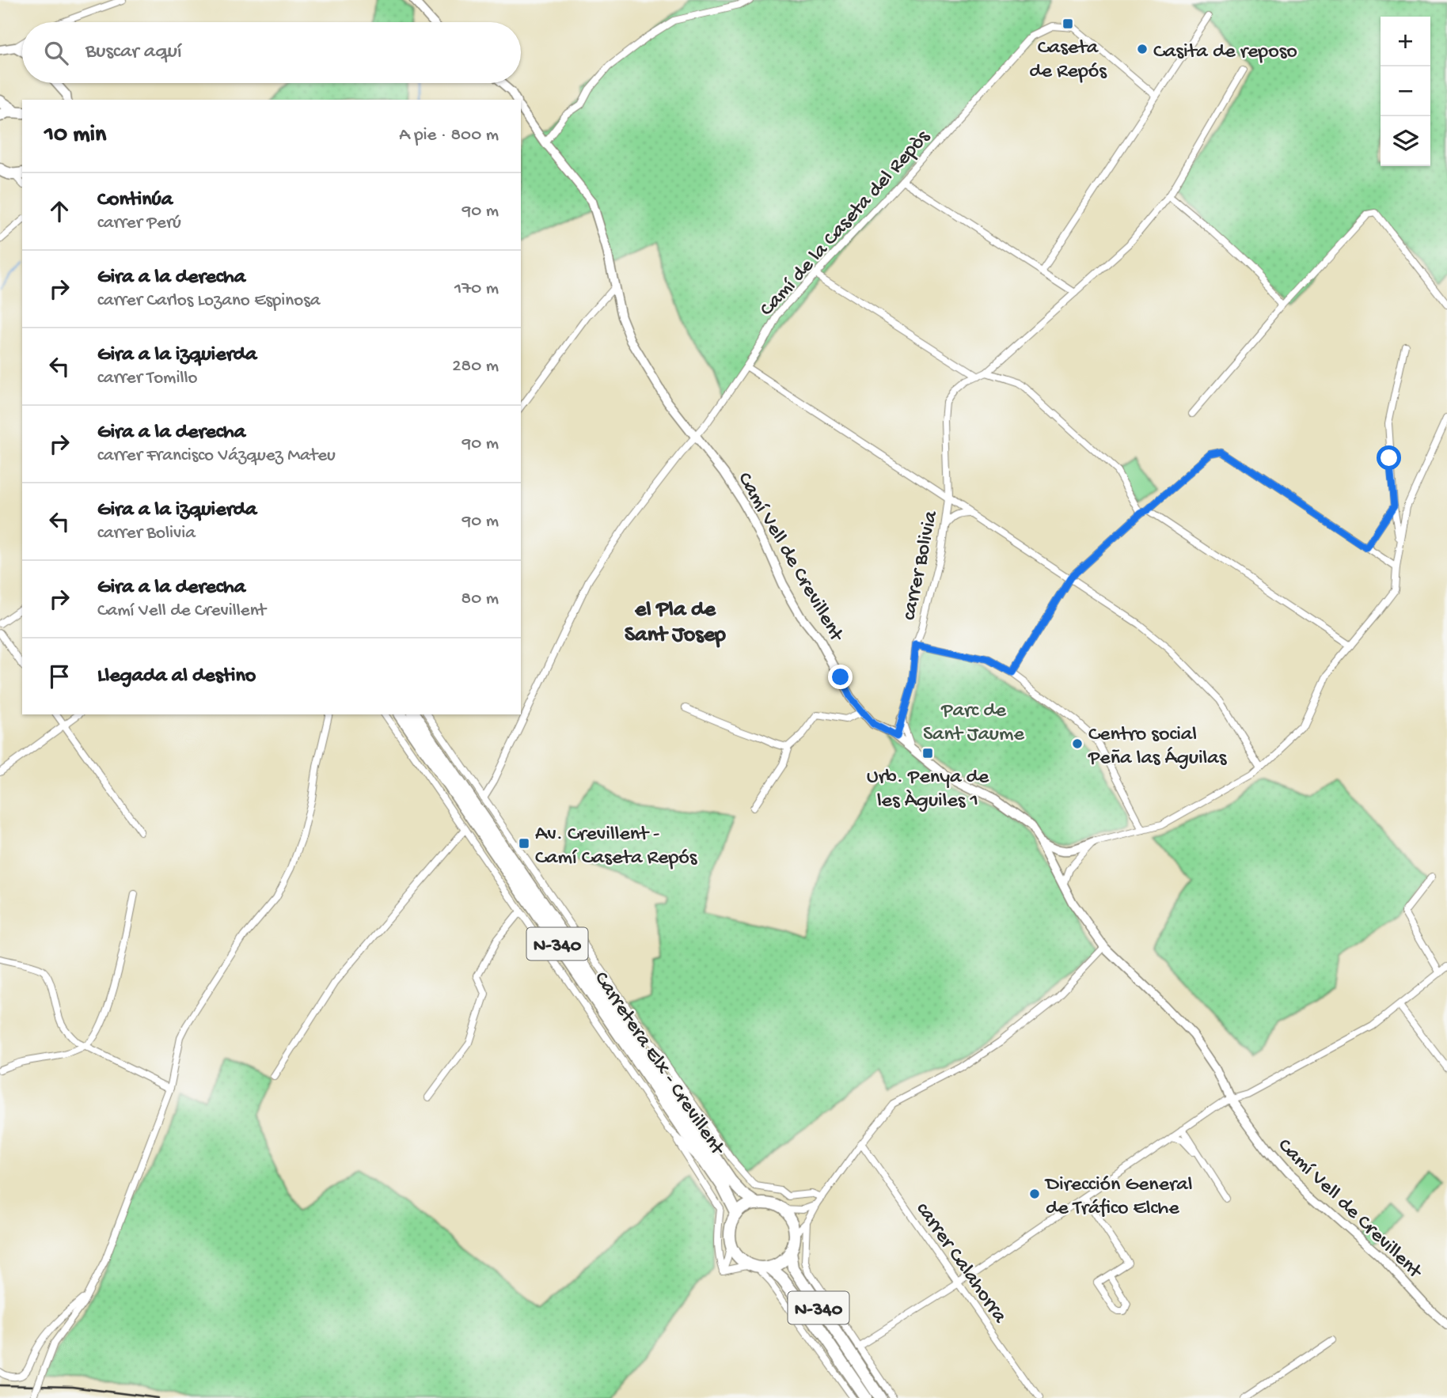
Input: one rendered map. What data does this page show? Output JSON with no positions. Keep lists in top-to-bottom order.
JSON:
{
  "streets": {
    "highway": ["N-340", "Carretera Elx - Crevillent"],
    "street": [
      "Camí de la Caseta del Repòs",
      "Camí Vell de Crevillent",
      "carrer Bolivia",
      "carrer Calahorra"
    ]
  },
  "crossings": [
    ["Camí de la Caseta del Repòs", "Camí Vell de Crevillent"],
    ["N-340", "Carretera Elx - Crevillent"]
  ],
  "districts": ["el Pla de Sant Josep"],
  "parks": ["Parc de Sant Jaume"],
  "places": {
    "transit": ["Caseta de Repós", "Urb. Penya de les Àguiles 1", "Av. Crevillent - Camí Caseta Repós"],
    "other": ["Casita de reposo", "Centro social Peña las Águilas", "Dirección General de Tráfico Elche"]
  },
  "page": {
    "map_buttons": ["+", "−"],
    "search": "Buscar aquí",
    "heading": ["10 min", "A pie · 800 m"],
    "list": [
      ["Continúa", "carrer Perú", "90 m"],
      ["Gira a la derecha", "carrer Carlos Lozano Espinosa", "170 m"],
      ["Gira a la izquierda", "carrer Tomillo", "280 m"],
      ["Gira a la derecha", "carrer Francisco Vázquez Mateu", "90 m"],
      ["Gira a la izquierda", "carrer Bolivia", "90 m"],
      ["Gira a la derecha", "Camí Vell de Crevillent", "80 m"],
      "Llegada al destino"
    ]
  }
}
